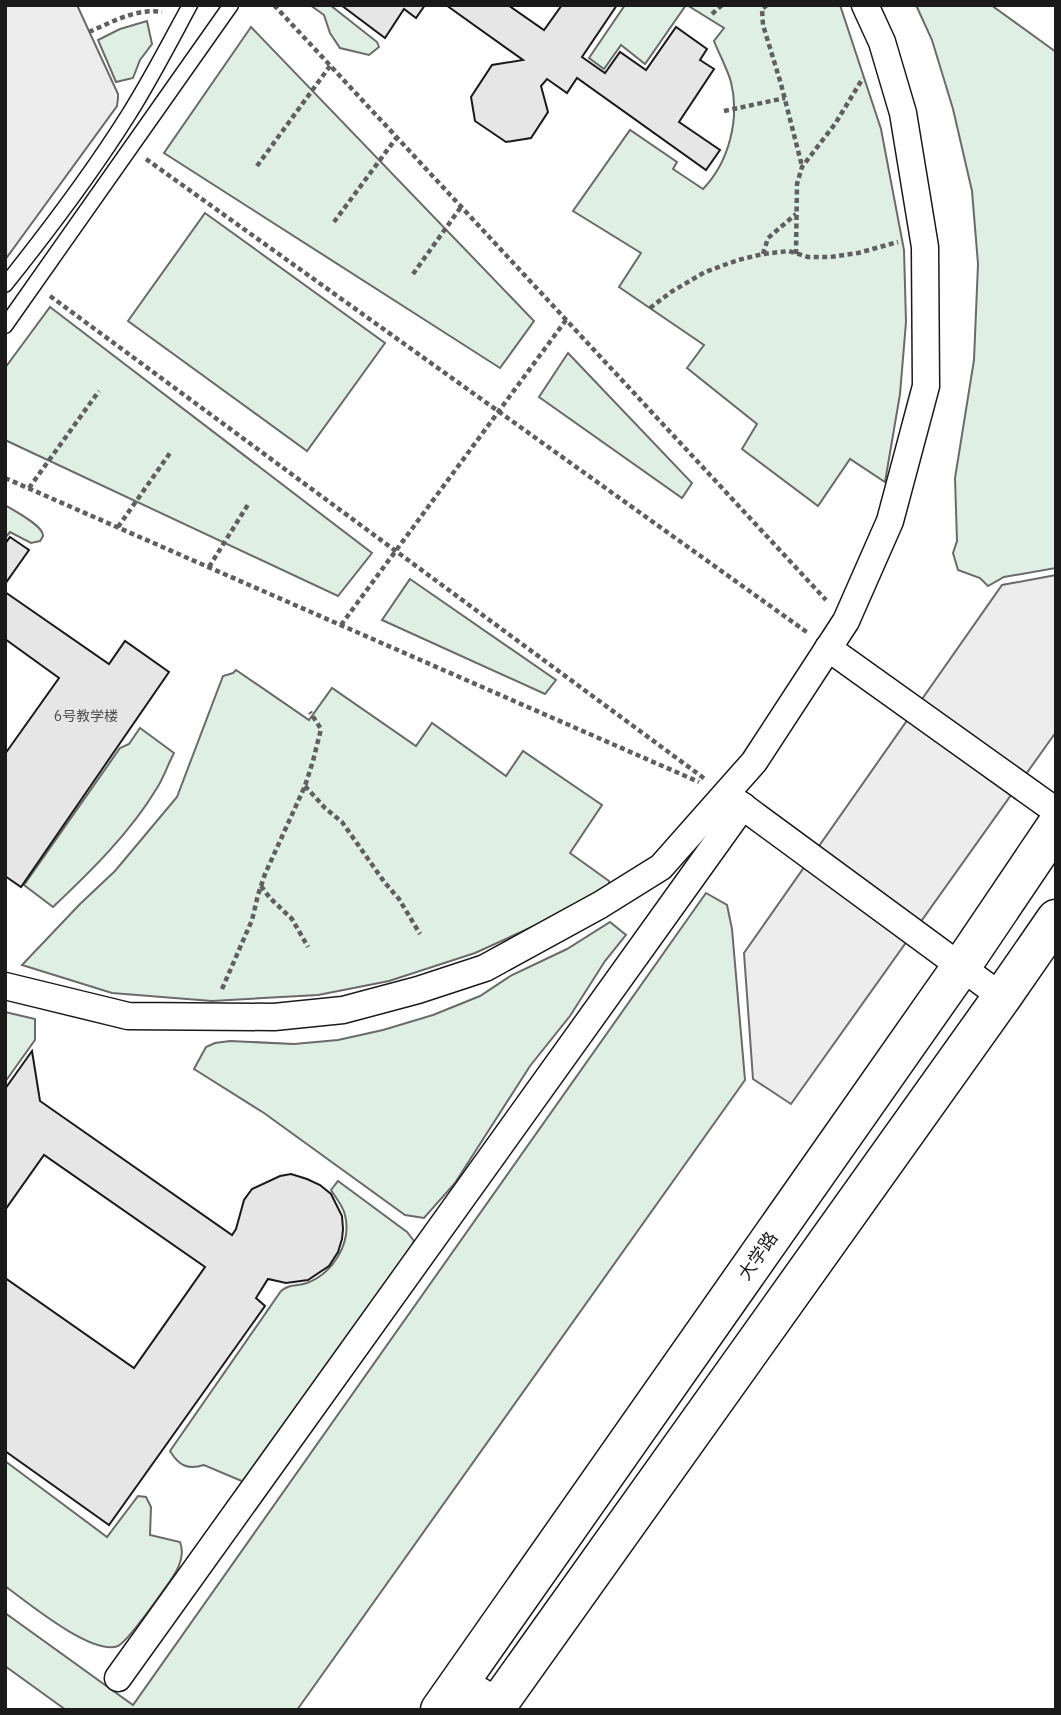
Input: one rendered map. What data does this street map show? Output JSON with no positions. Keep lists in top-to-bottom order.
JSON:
{
  "streets": {
    "main road": ["大学路"]
  },
  "house_numbers": ["6号教学楼"]
}
